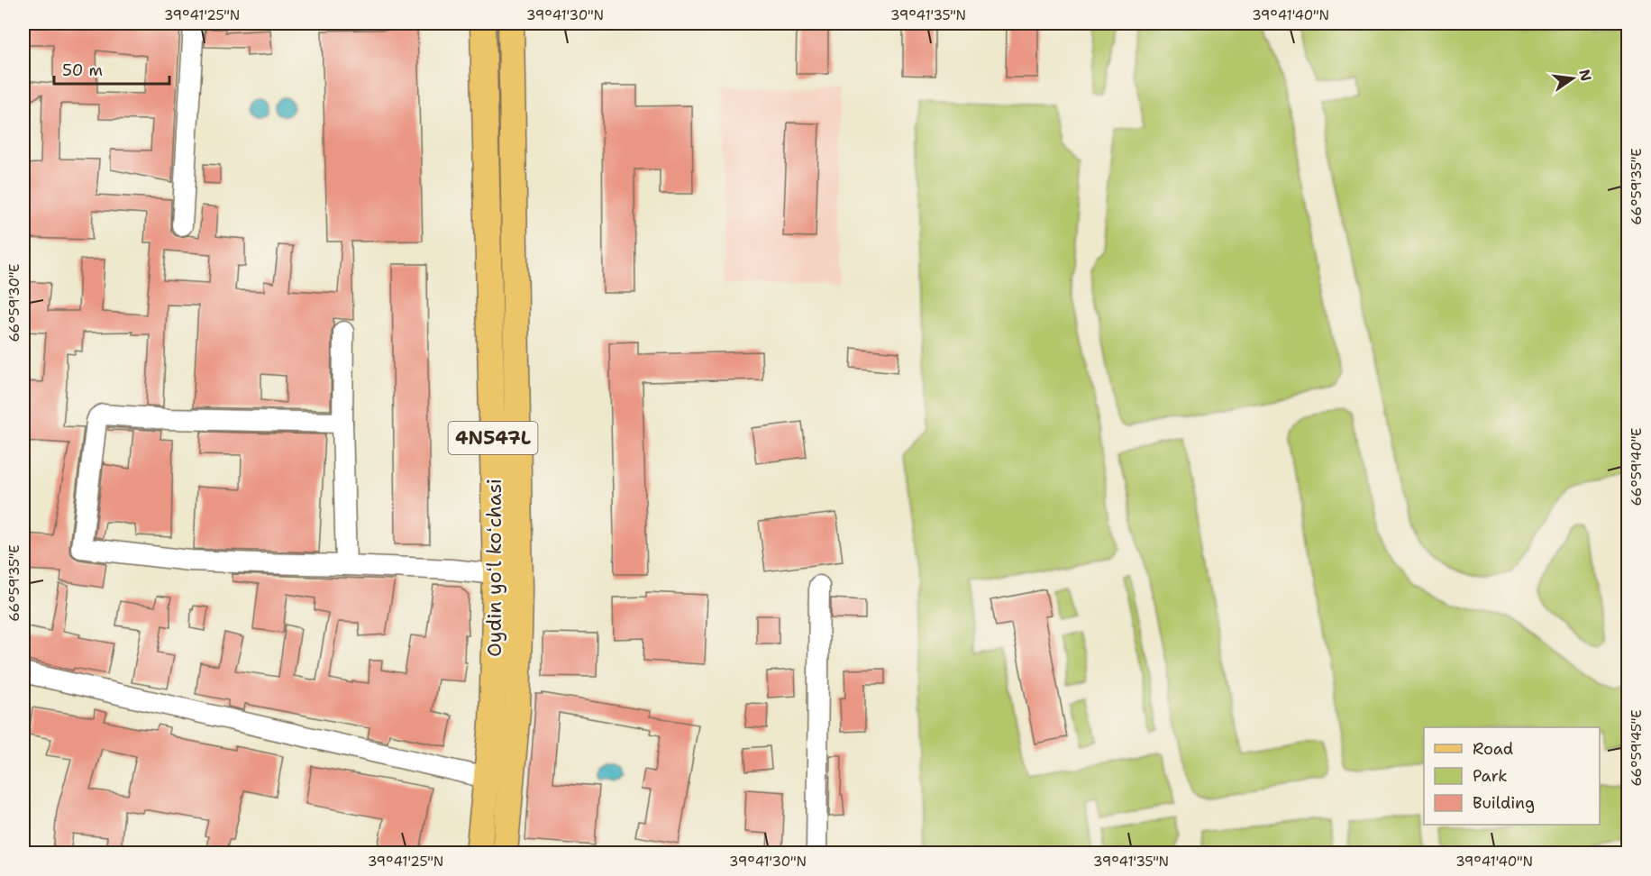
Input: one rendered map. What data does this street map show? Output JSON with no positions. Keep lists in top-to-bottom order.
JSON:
{
  "streets": {
    "main road": ["4N547L", "Oydin yoʻl koʻchasi"]
  },
  "legend": ["Road", "Park", "Building"],
  "scale_bar": "50 m",
  "north": "right",
  "coordinates": [
    "39°41'25\"N",
    "39°41'30\"N",
    "39°41'35\"N",
    "39°41'40\"N",
    "66°59'35\"E",
    "66°59'30\"E",
    "66°59'40\"E",
    "66°59'45\"E"
  ]
}
